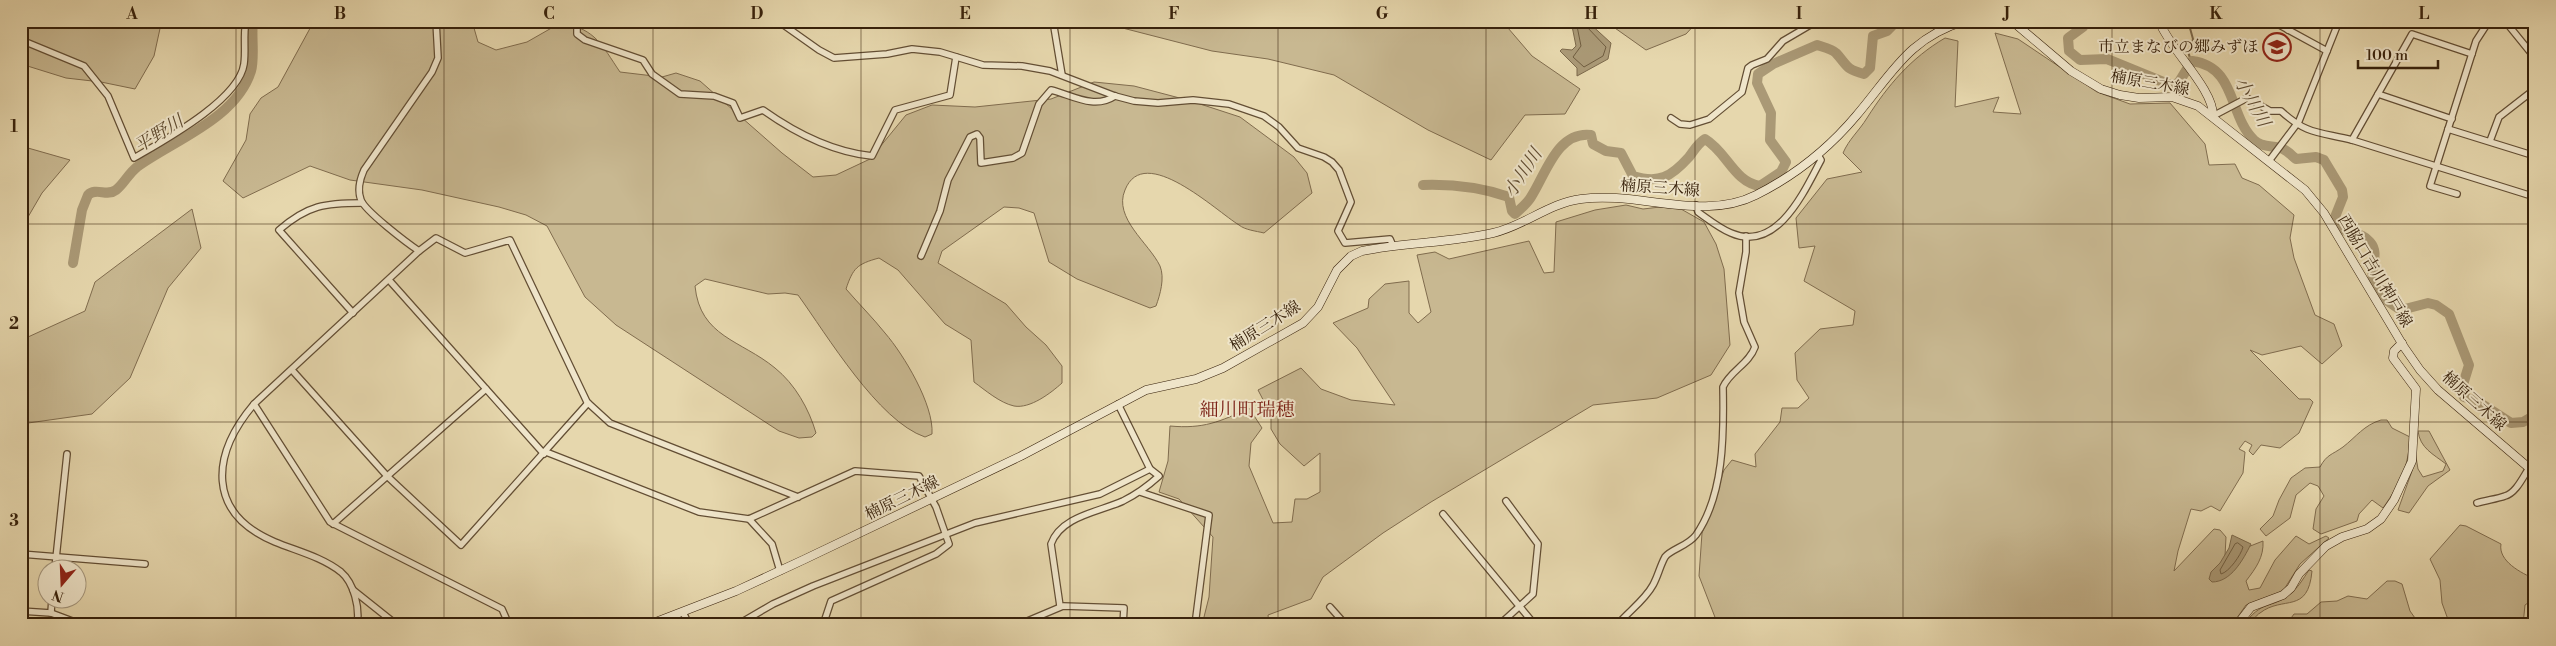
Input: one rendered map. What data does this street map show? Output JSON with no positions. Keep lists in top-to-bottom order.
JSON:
{
  "streets": {
    "main road": ["楠原三木線", "西脇口吉川神戸線"]
  },
  "crossings": [
    ["楠原三木線", "西脇口吉川神戸線"]
  ],
  "districts": ["細川町瑞穂"],
  "water": ["小川川", "平野川"],
  "places": {
    "school or university": ["市立まなびの郷みずほ"]
  },
  "scale_bar": "100 m",
  "north": "bottom",
  "grid": {
    "columns": [
      "A",
      "B",
      "C",
      "D",
      "E",
      "F",
      "G",
      "H",
      "I",
      "J",
      "K",
      "L"
    ],
    "rows": ["1", "2", "3"]
  }
}
